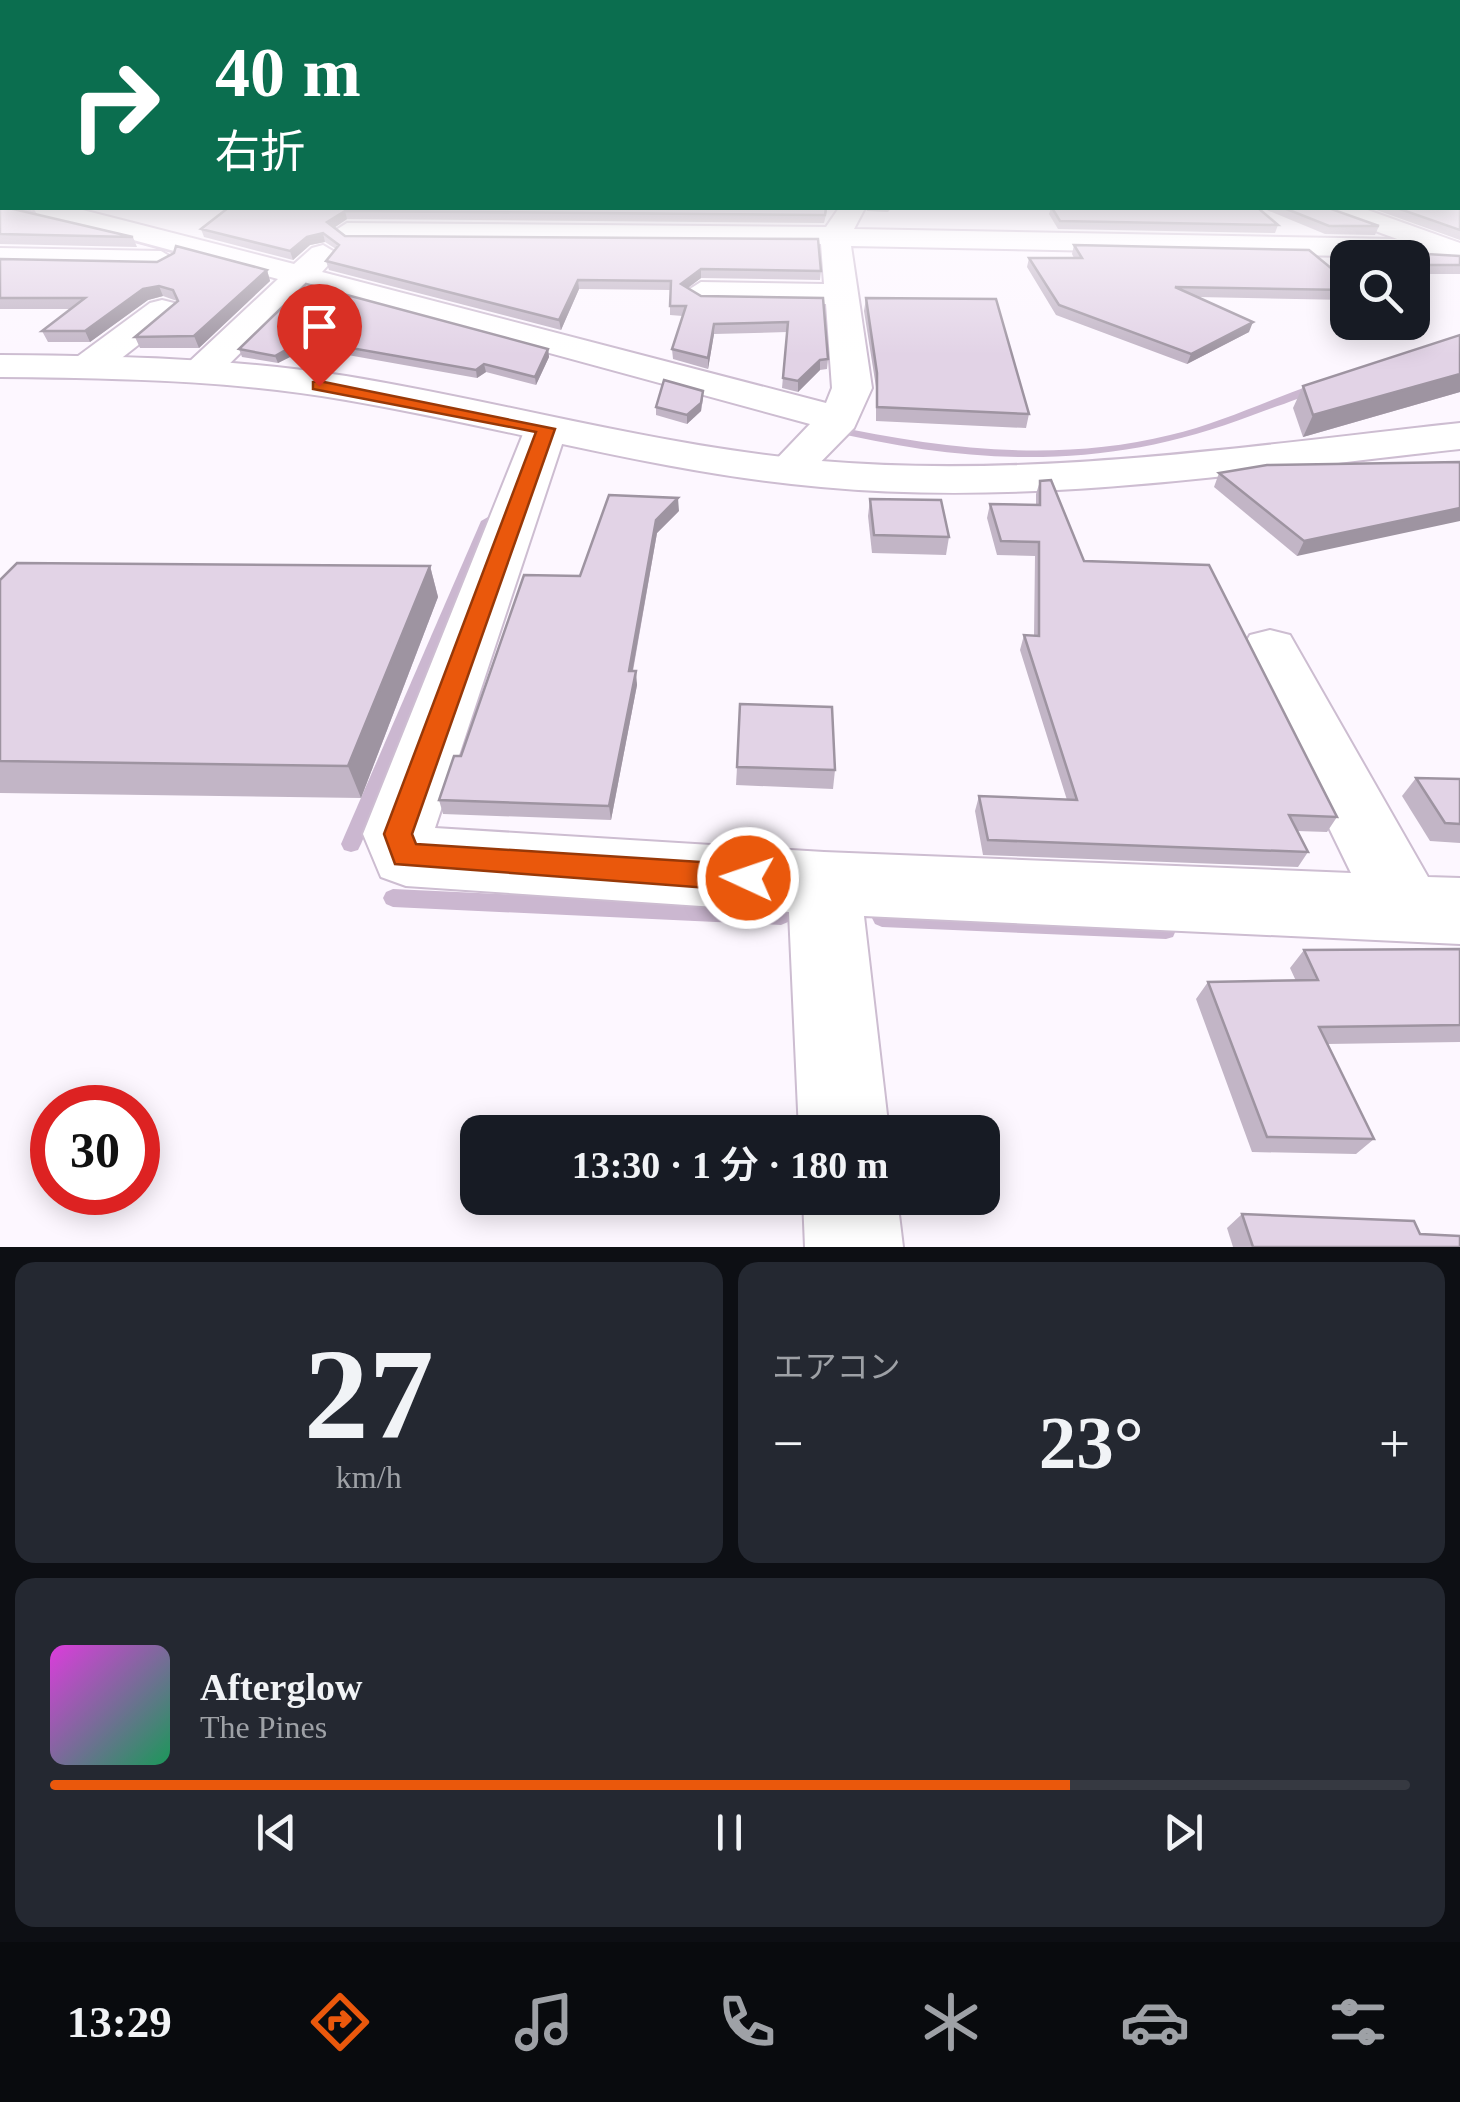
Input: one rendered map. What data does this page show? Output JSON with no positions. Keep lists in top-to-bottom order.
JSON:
{
  "page": {
    "turn": ["40 m", "右折"],
    "limit": "30",
    "trip": "13:30 · 1 分 · 180 m",
    "tile": [
      ["27", "km/h"],
      "エアコン"
    ],
    "heat": ["−", "23°", "+"],
    "song": ["Afterglow", "The Pines"],
    "tabs": "13:29"
  }
}
